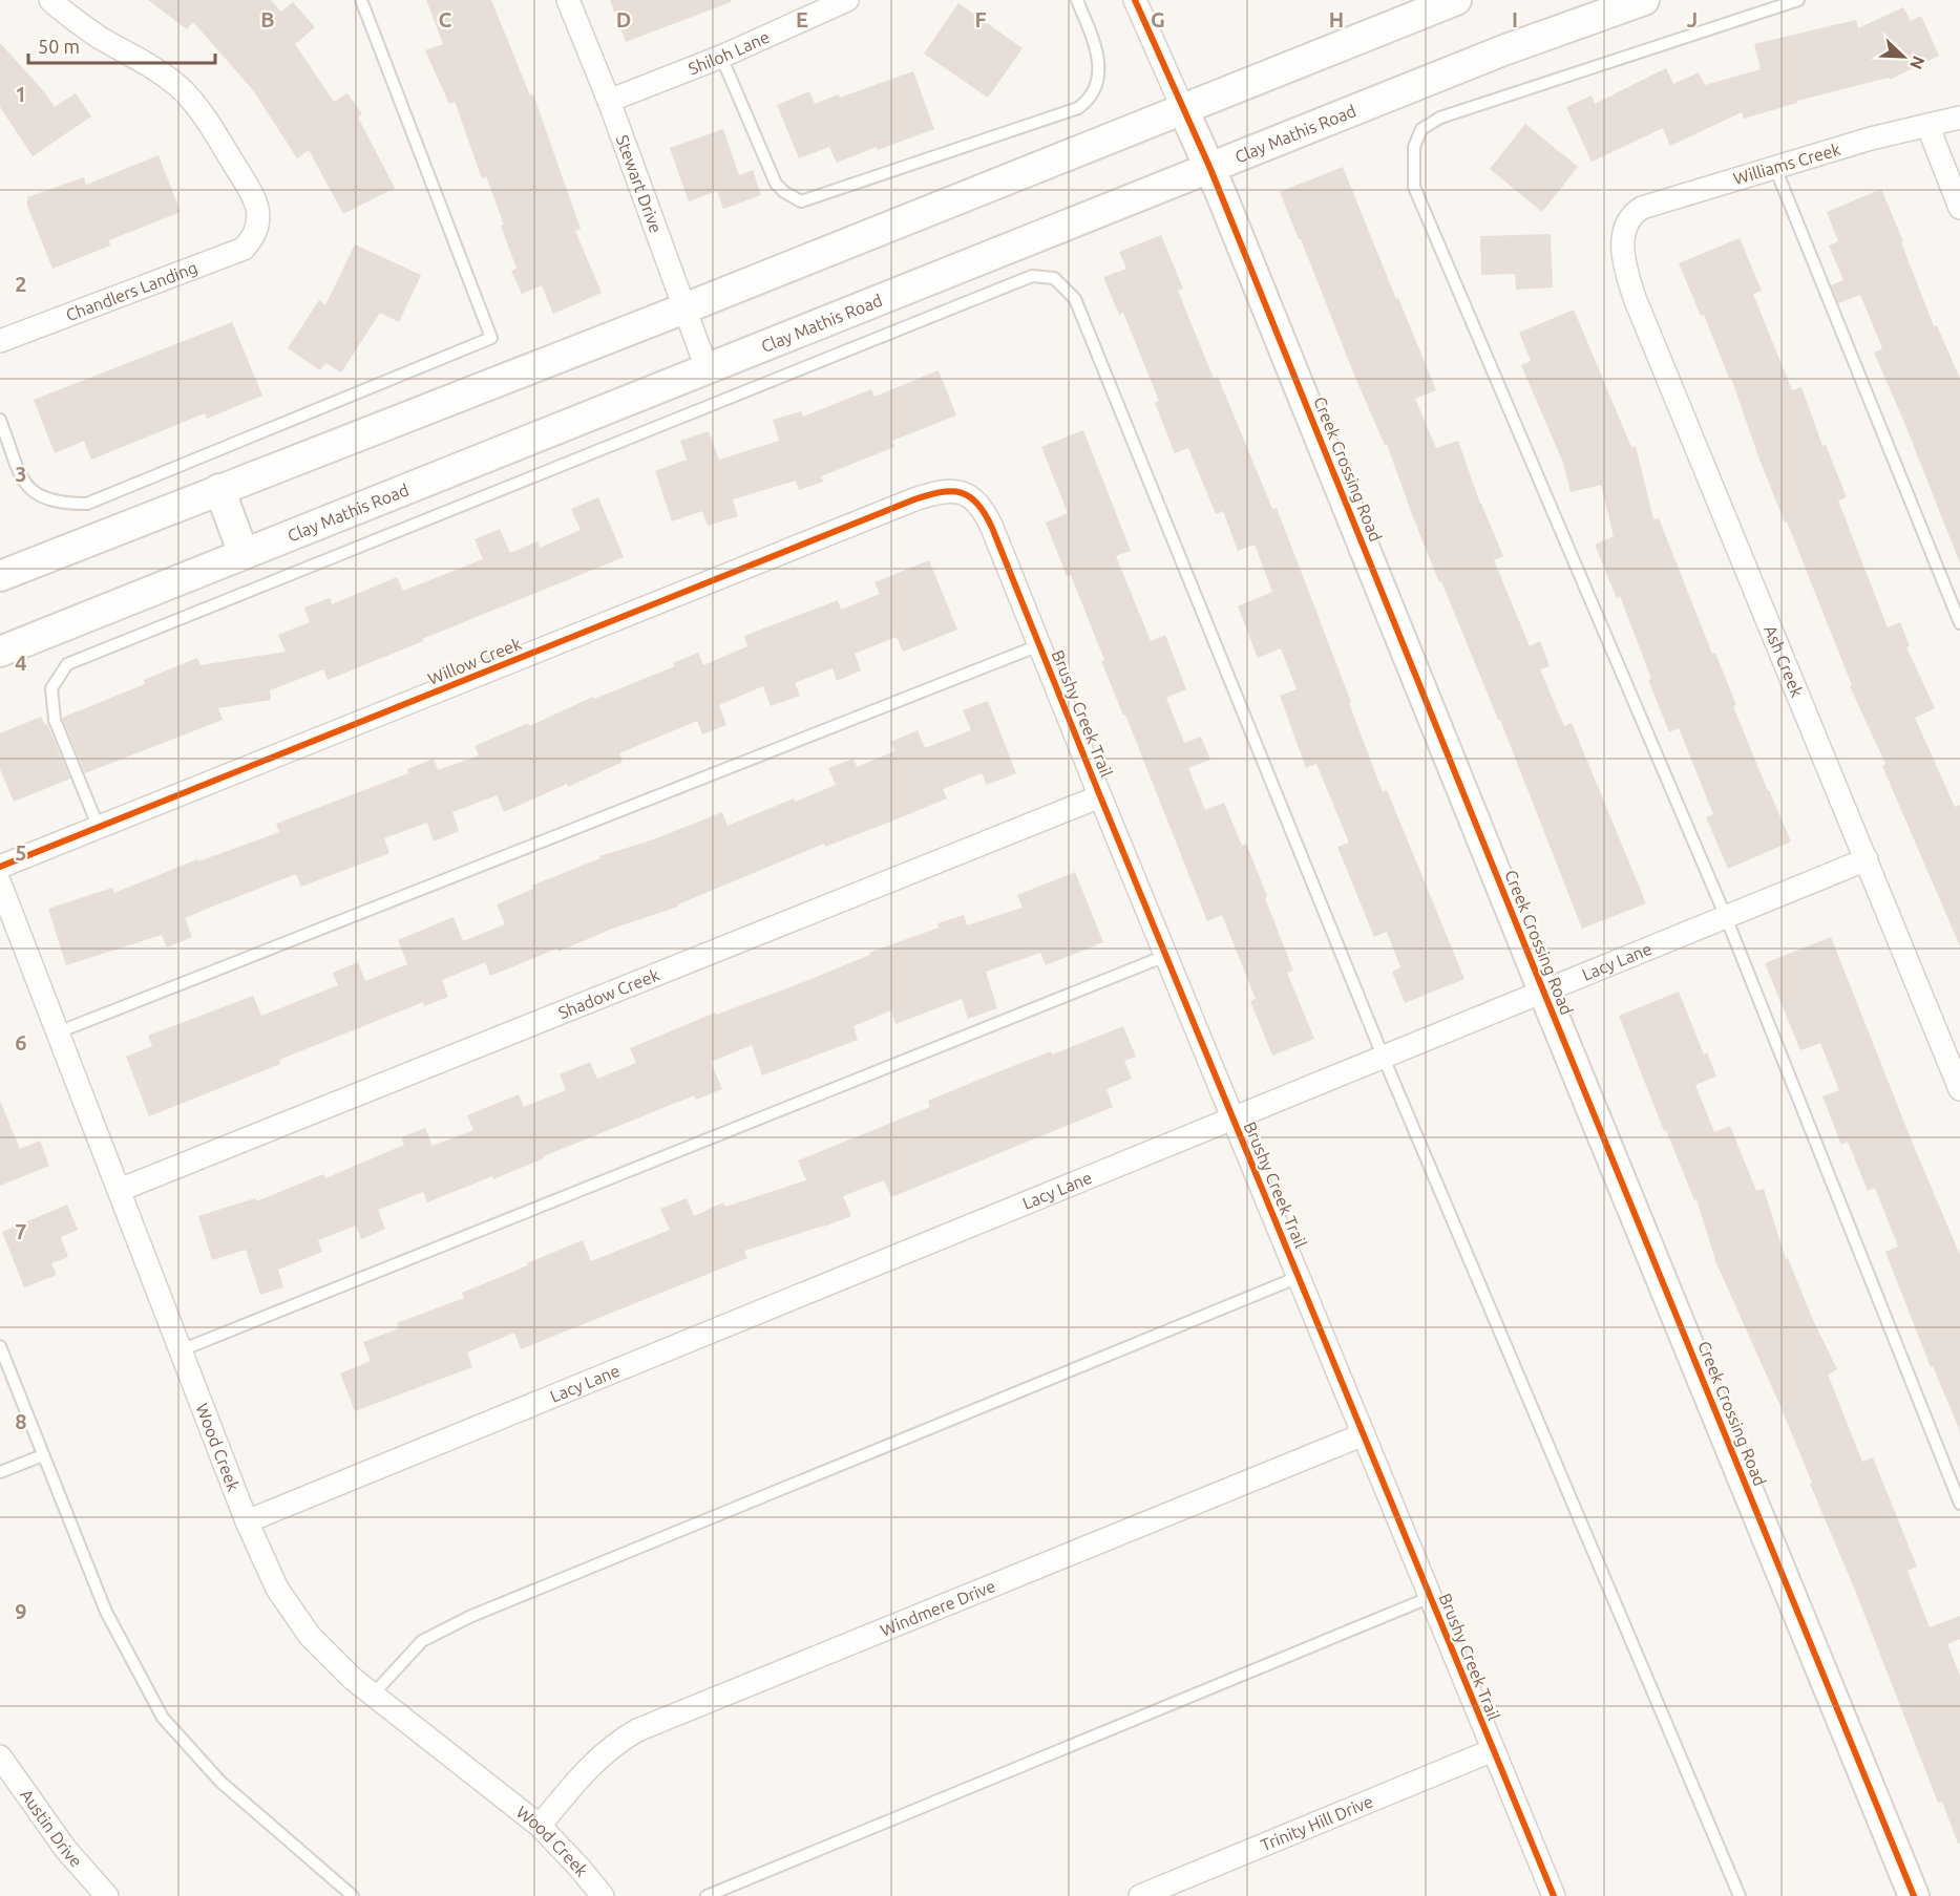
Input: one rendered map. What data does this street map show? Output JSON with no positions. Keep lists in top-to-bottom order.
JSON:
{
  "streets": {
    "main road": ["Clay Mathis Road", "Creek Crossing Road"],
    "street": [
      "Shiloh Lane",
      "Williams Creek",
      "Stewart Drive",
      "Chandlers Landing",
      "Willow Creek",
      "Ash Creek",
      "Brushy Creek Trail",
      "Lacy Lane",
      "Shadow Creek",
      "Wood Creek",
      "Windmere Drive",
      "Trinity Hill Drive",
      "Austin Drive"
    ]
  },
  "crossings": [
    ["Shiloh Lane", "Stewart Drive"],
    ["Clay Mathis Road", "Stewart Drive"],
    ["Clay Mathis Road", "Creek Crossing Road"],
    ["Williams Creek", "Ash Creek"],
    ["Creek Crossing Road", "Lacy Lane"],
    ["Willow Creek", "Brushy Creek Trail"],
    ["Ash Creek", "Lacy Lane"],
    ["Brushy Creek Trail", "Lacy Lane"],
    ["Brushy Creek Trail", "Shadow Creek"],
    ["Brushy Creek Trail", "Windmere Drive"],
    ["Brushy Creek Trail", "Trinity Hill Drive"],
    ["Lacy Lane", "Wood Creek"],
    ["Shadow Creek", "Wood Creek"],
    ["Wood Creek", "Windmere Drive"]
  ],
  "scale_bar": "50 m",
  "north": "bottom right",
  "grid": {
    "columns": [
      "B",
      "C",
      "D",
      "E",
      "F",
      "G",
      "H",
      "I",
      "J"
    ],
    "rows": [
      "1",
      "2",
      "3",
      "4",
      "5",
      "6",
      "7",
      "8",
      "9"
    ]
  }
}
